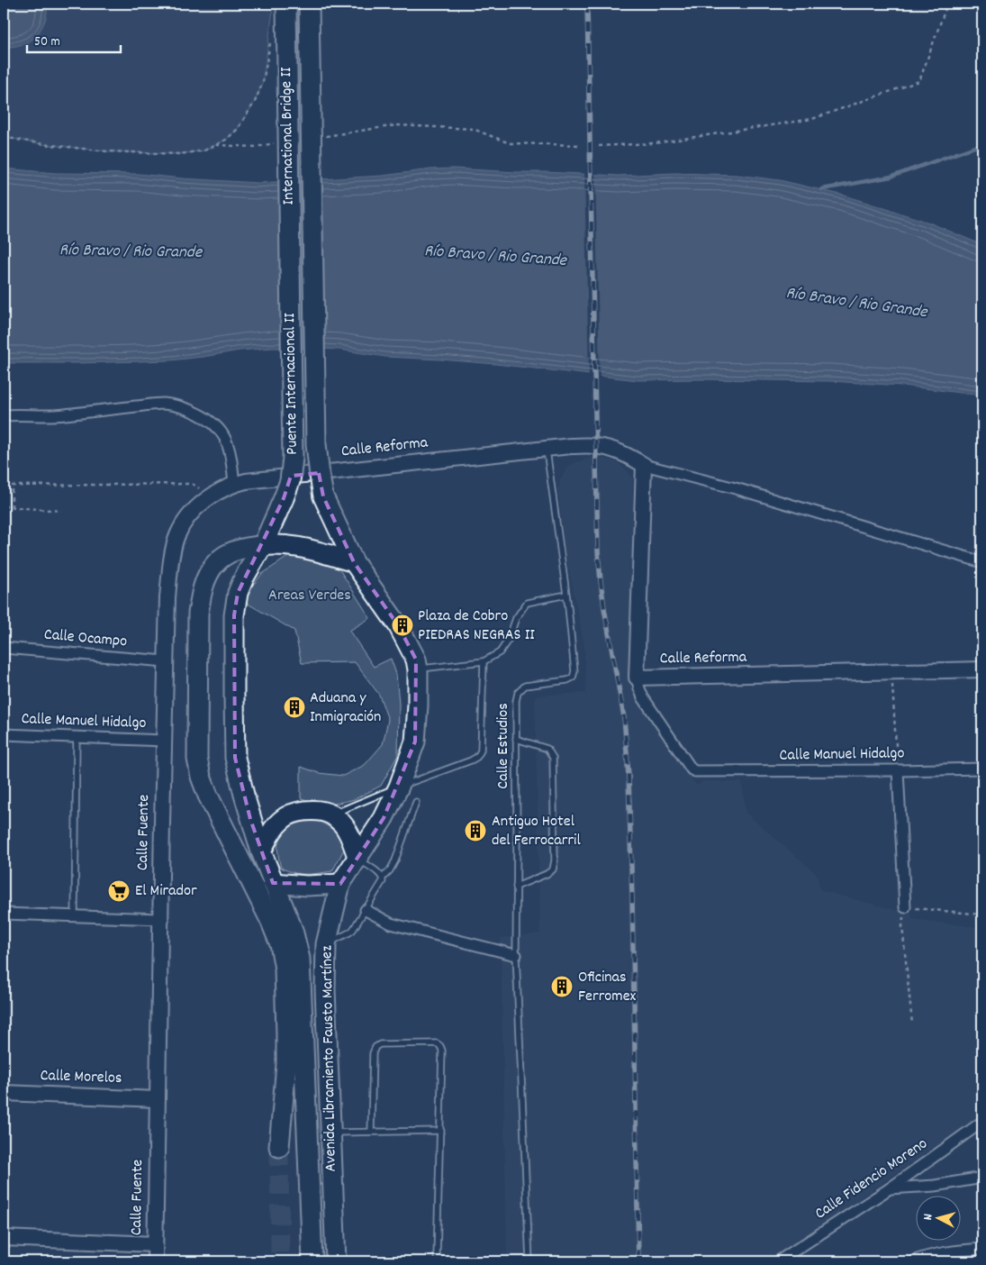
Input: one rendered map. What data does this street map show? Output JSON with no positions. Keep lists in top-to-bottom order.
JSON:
{
  "streets": {
    "highway": ["International Bridge II", "Puente Internacional II", "Avenida Libramiento Fausto Martínez"],
    "street": [
      "Calle Reforma",
      "Calle Ocampo",
      "Calle Manuel Hidalgo",
      "Calle Fuente",
      "Calle Morelos",
      "Calle Fidencio Moreno"
    ],
    "lane": ["Calle Estudios"]
  },
  "crossings": [
    ["International Bridge II", "Puente Internacional II"],
    ["Puente Internacional II", "Avenida Libramiento Fausto Martínez"],
    ["Calle Reforma", "Calle Manuel Hidalgo"],
    ["Calle Reforma", "Calle Estudios"],
    ["Calle Reforma", "Calle Fuente"],
    ["Calle Ocampo", "Calle Fuente"],
    ["Calle Manuel Hidalgo", "Calle Fuente"],
    ["Calle Fuente", "Calle Morelos"]
  ],
  "water": ["Río Bravo / Rio Grande"],
  "parks": ["Areas Verdes"],
  "places": {
    "building": [
      "Plaza de Cobro PIEDRAS NEGRAS II",
      "Aduana y Inmigración",
      "Antiguo Hotel del Ferrocarril",
      "Oficinas Ferromex"
    ],
    "supermarket": ["El Mirador"]
  },
  "scale_bar": "50 m",
  "north": "left"
}
